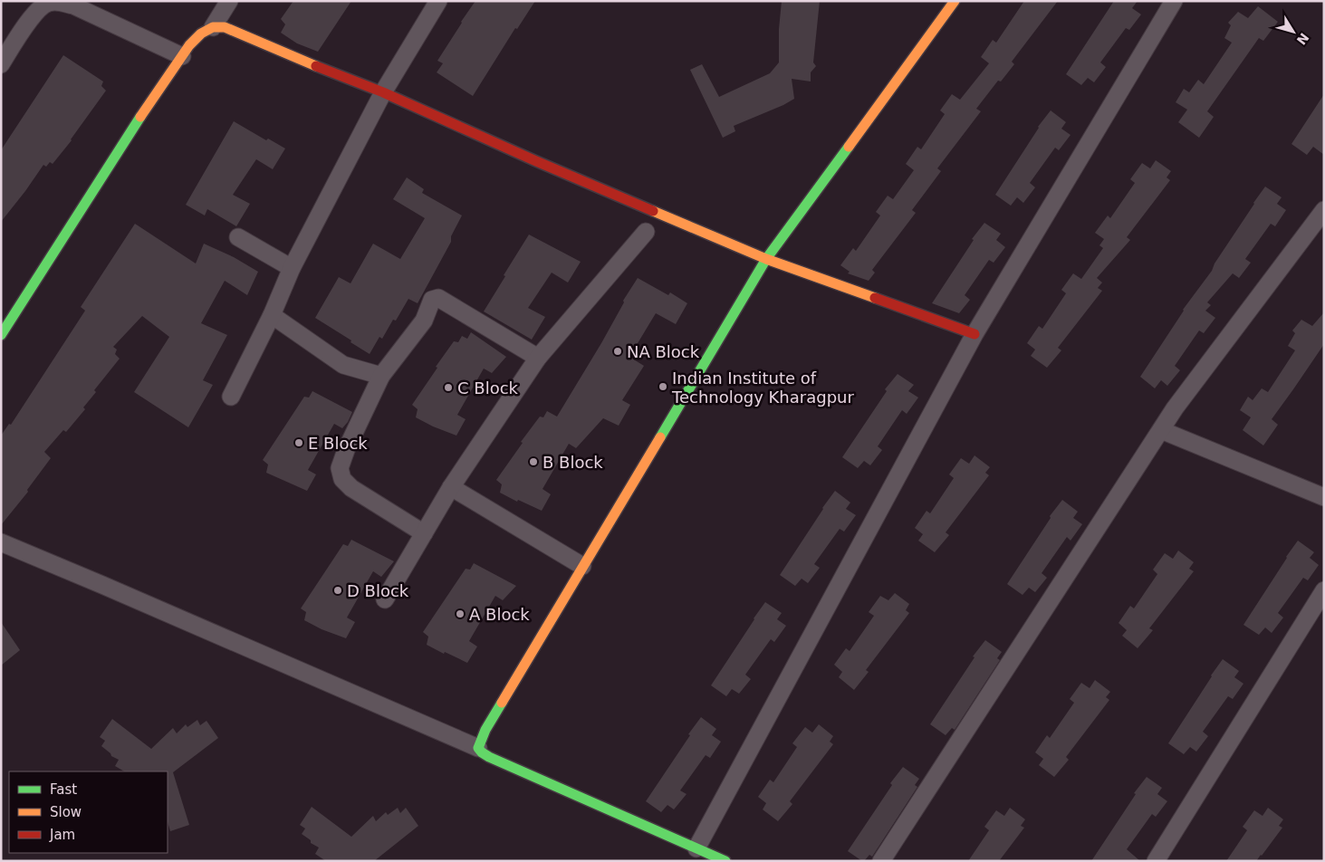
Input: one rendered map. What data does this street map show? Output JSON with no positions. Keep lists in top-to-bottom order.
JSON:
{
  "places": [
    "NA Block",
    "Indian Institute of Technology Kharagpur",
    "C Block",
    "E Block",
    "B Block",
    "D Block",
    "A Block"
  ],
  "legend": ["Fast", "Slow", "Jam"],
  "north": "bottom right"
}
